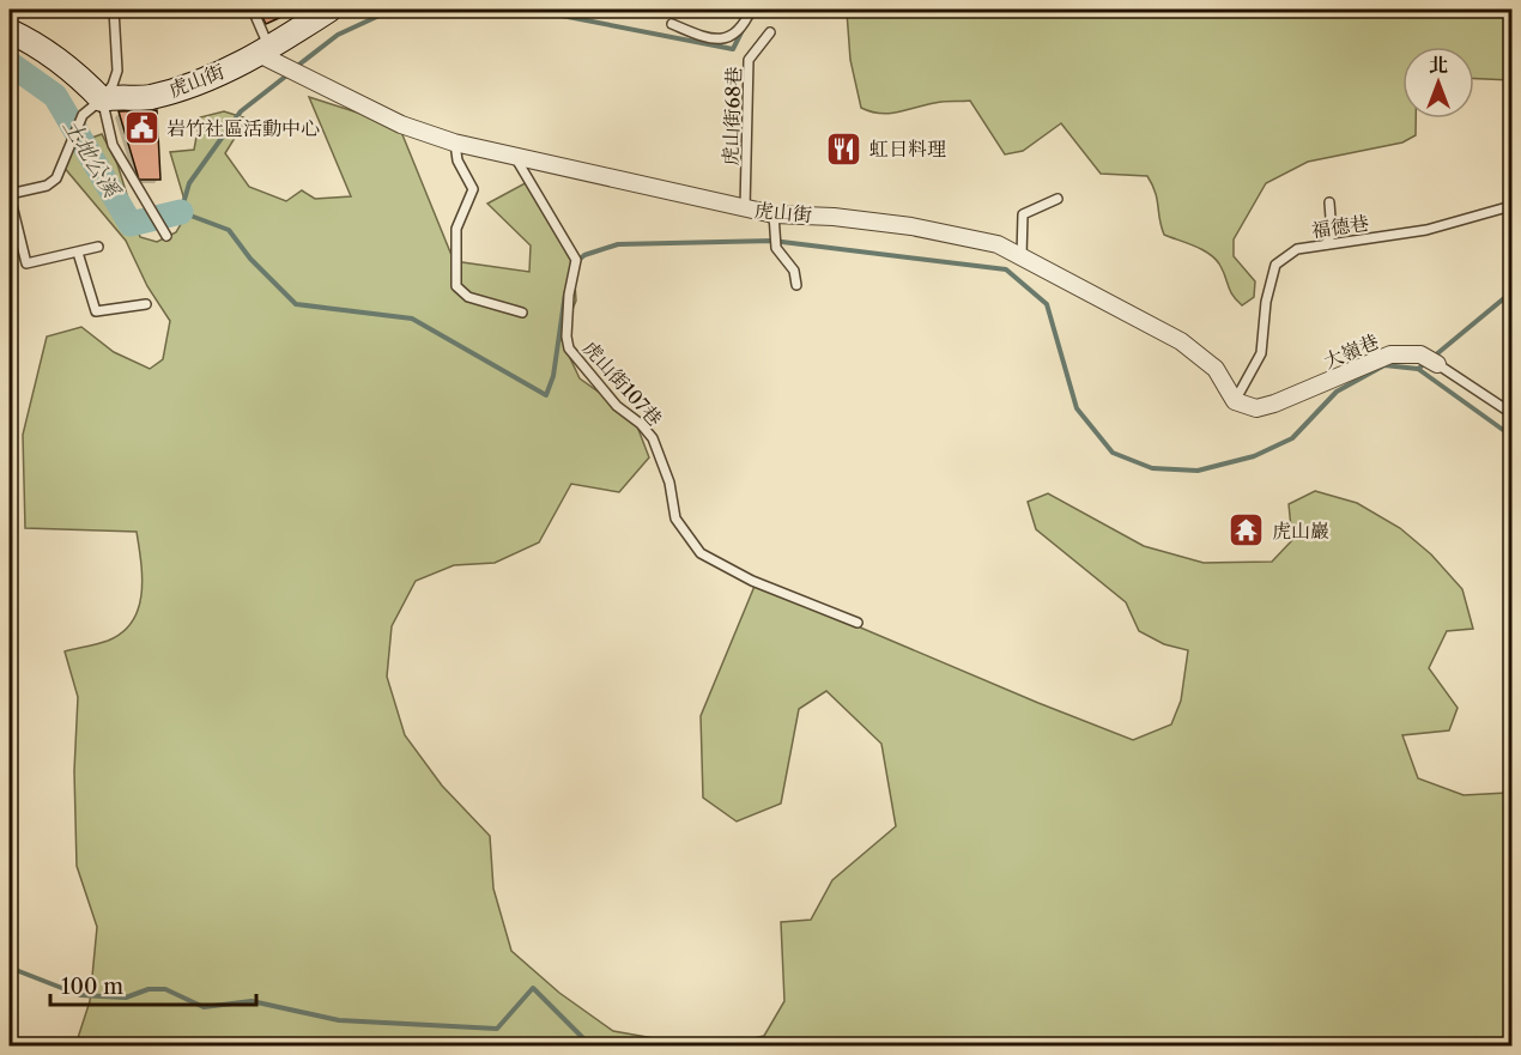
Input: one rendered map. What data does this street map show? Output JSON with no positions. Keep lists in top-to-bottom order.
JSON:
{
  "streets": {
    "street": ["虎山街", "大嶺巷"],
    "lane": ["虎山街68巷", "福德巷", "虎山街107巷"]
  },
  "crossings": [
    ["虎山街", "虎山街68巷"],
    ["虎山街", "福德巷"],
    ["虎山街", "大嶺巷"],
    ["虎山街", "虎山街107巷"],
    ["福德巷", "大嶺巷"]
  ],
  "water": ["土地公溪"],
  "places": {
    "public building": ["岩竹社區活動中心"],
    "restaurant": ["虹日料理"],
    "temple": ["虎山巖"]
  },
  "scale_bar": "100 m",
  "north": "top"
}
